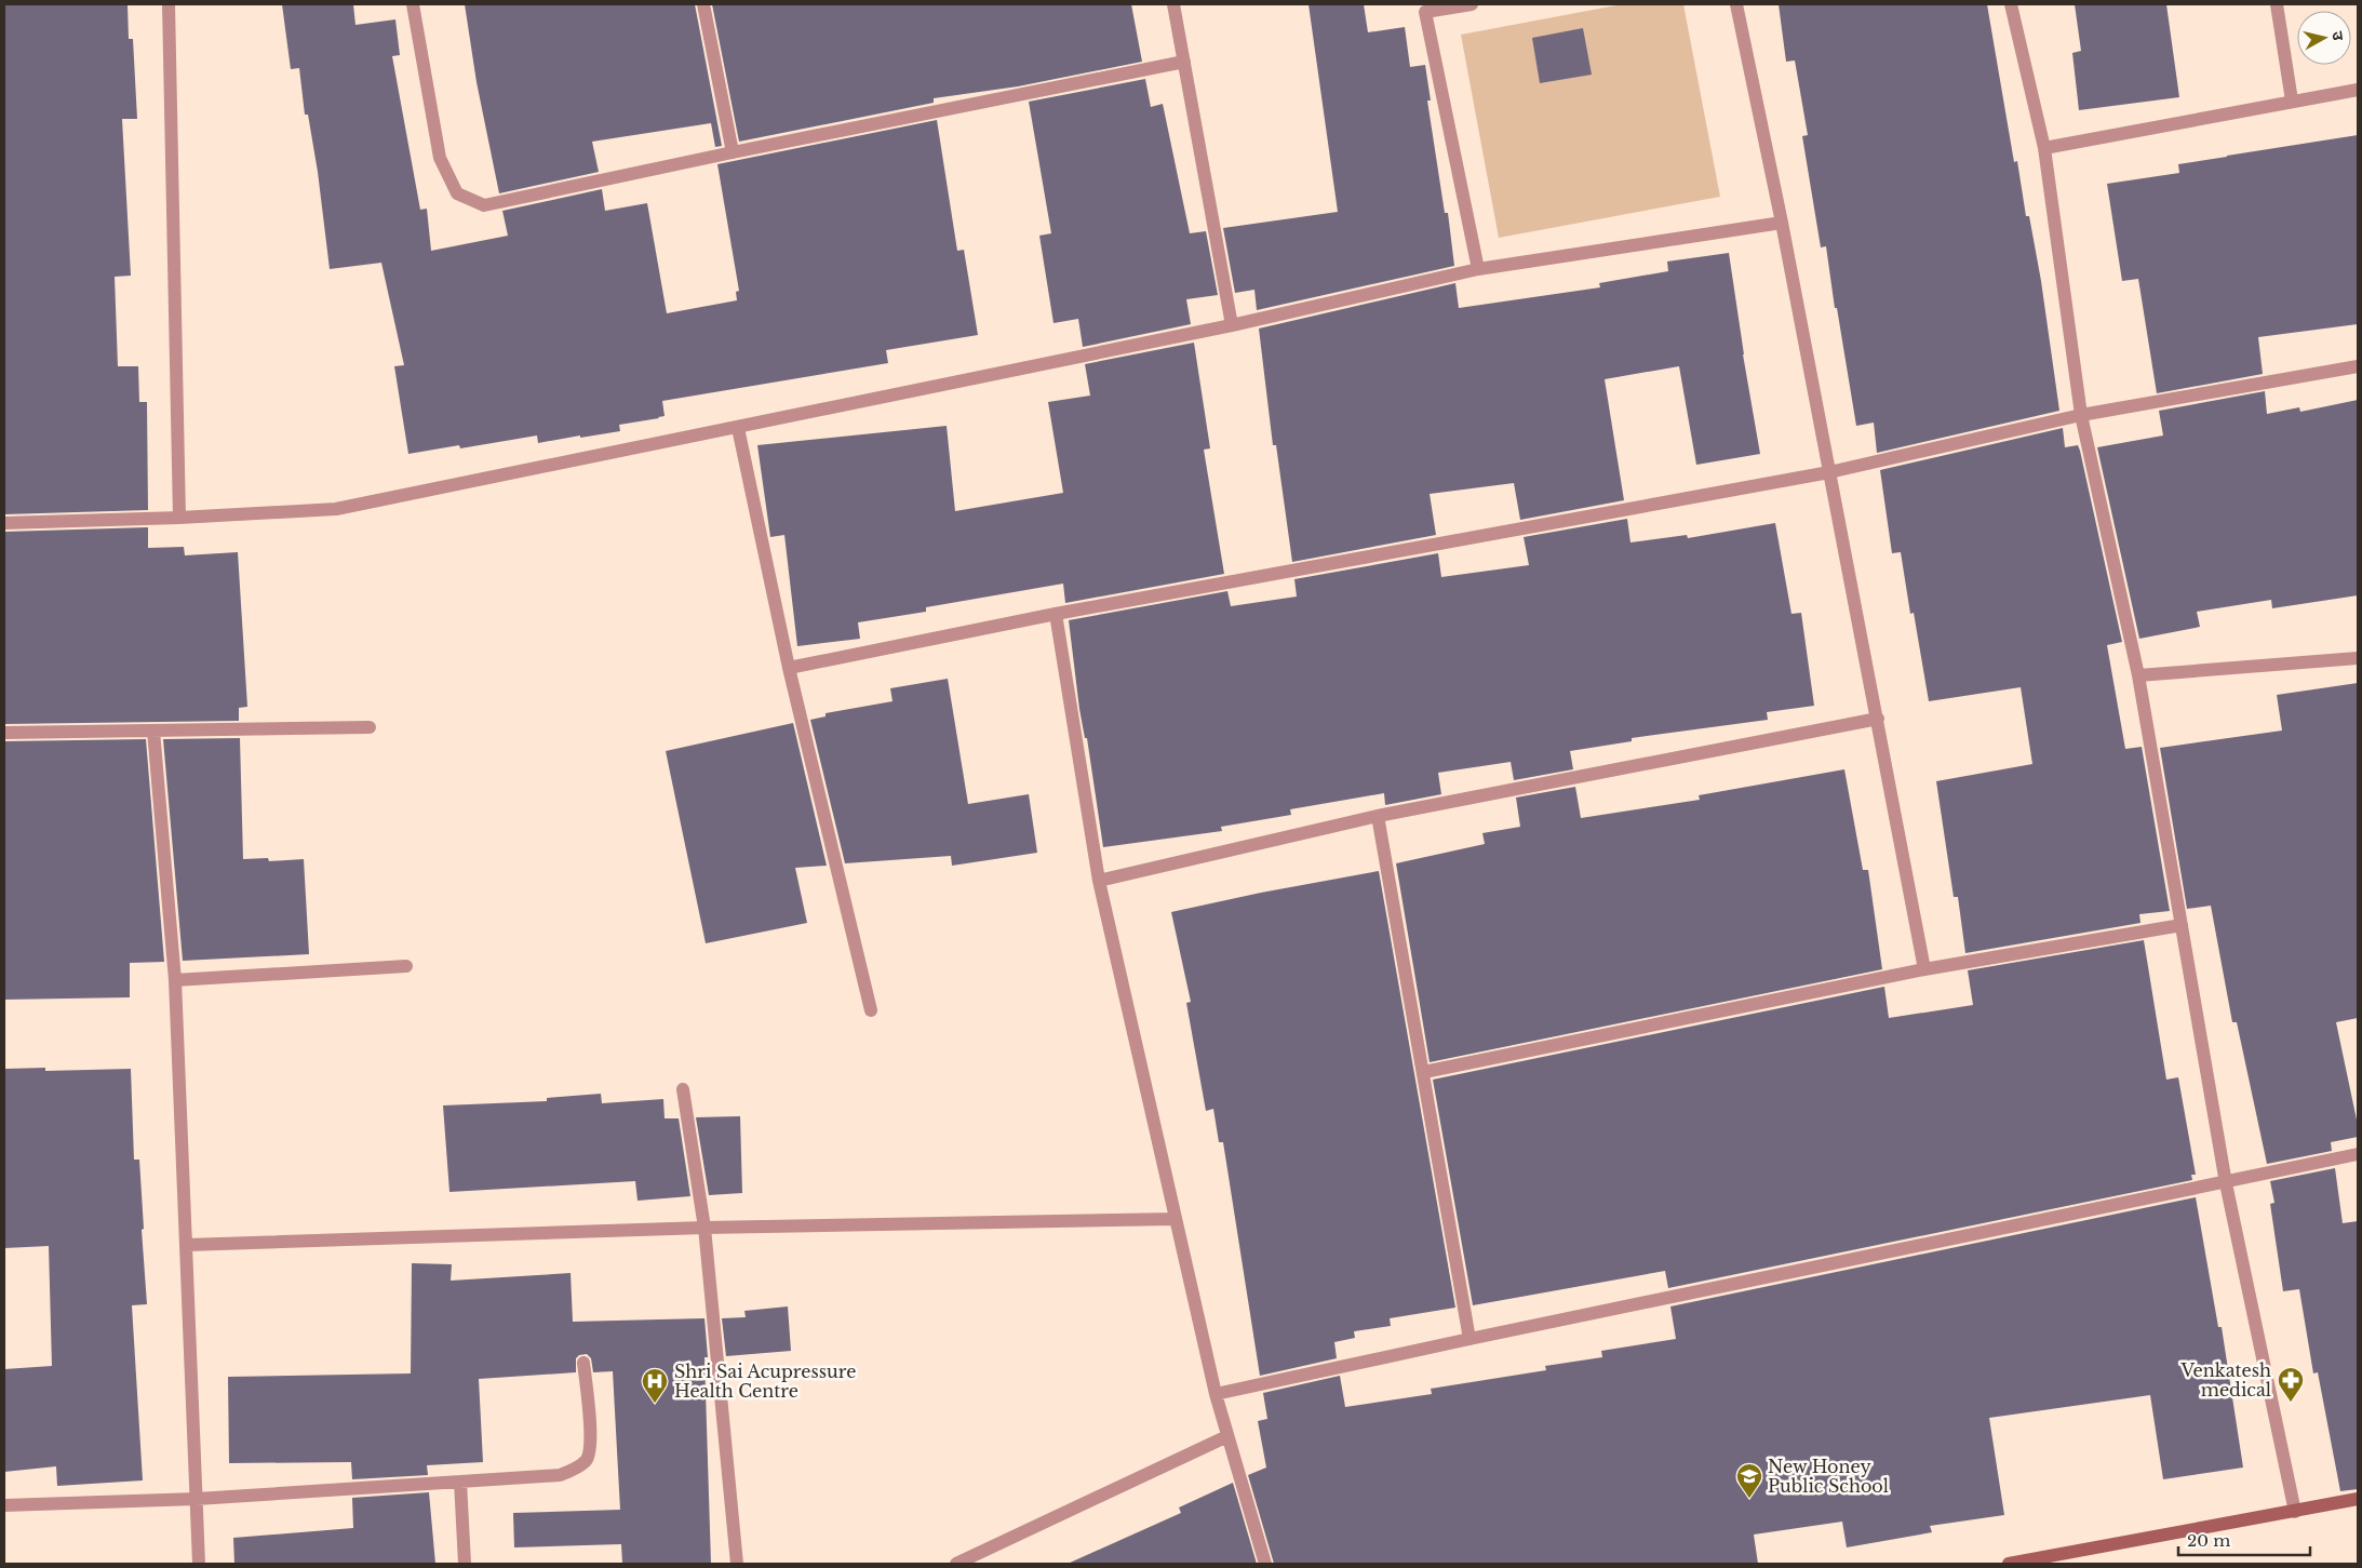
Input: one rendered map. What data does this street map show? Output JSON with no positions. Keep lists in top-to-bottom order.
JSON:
{
  "places": {
    "pharmacy": ["Venkatesh medical"],
    "hospital": ["Shri Sai Acupressure Health Centre"],
    "school or university": ["New Honey Public School"]
  },
  "scale_bar": "20 m",
  "north": "right"
}
